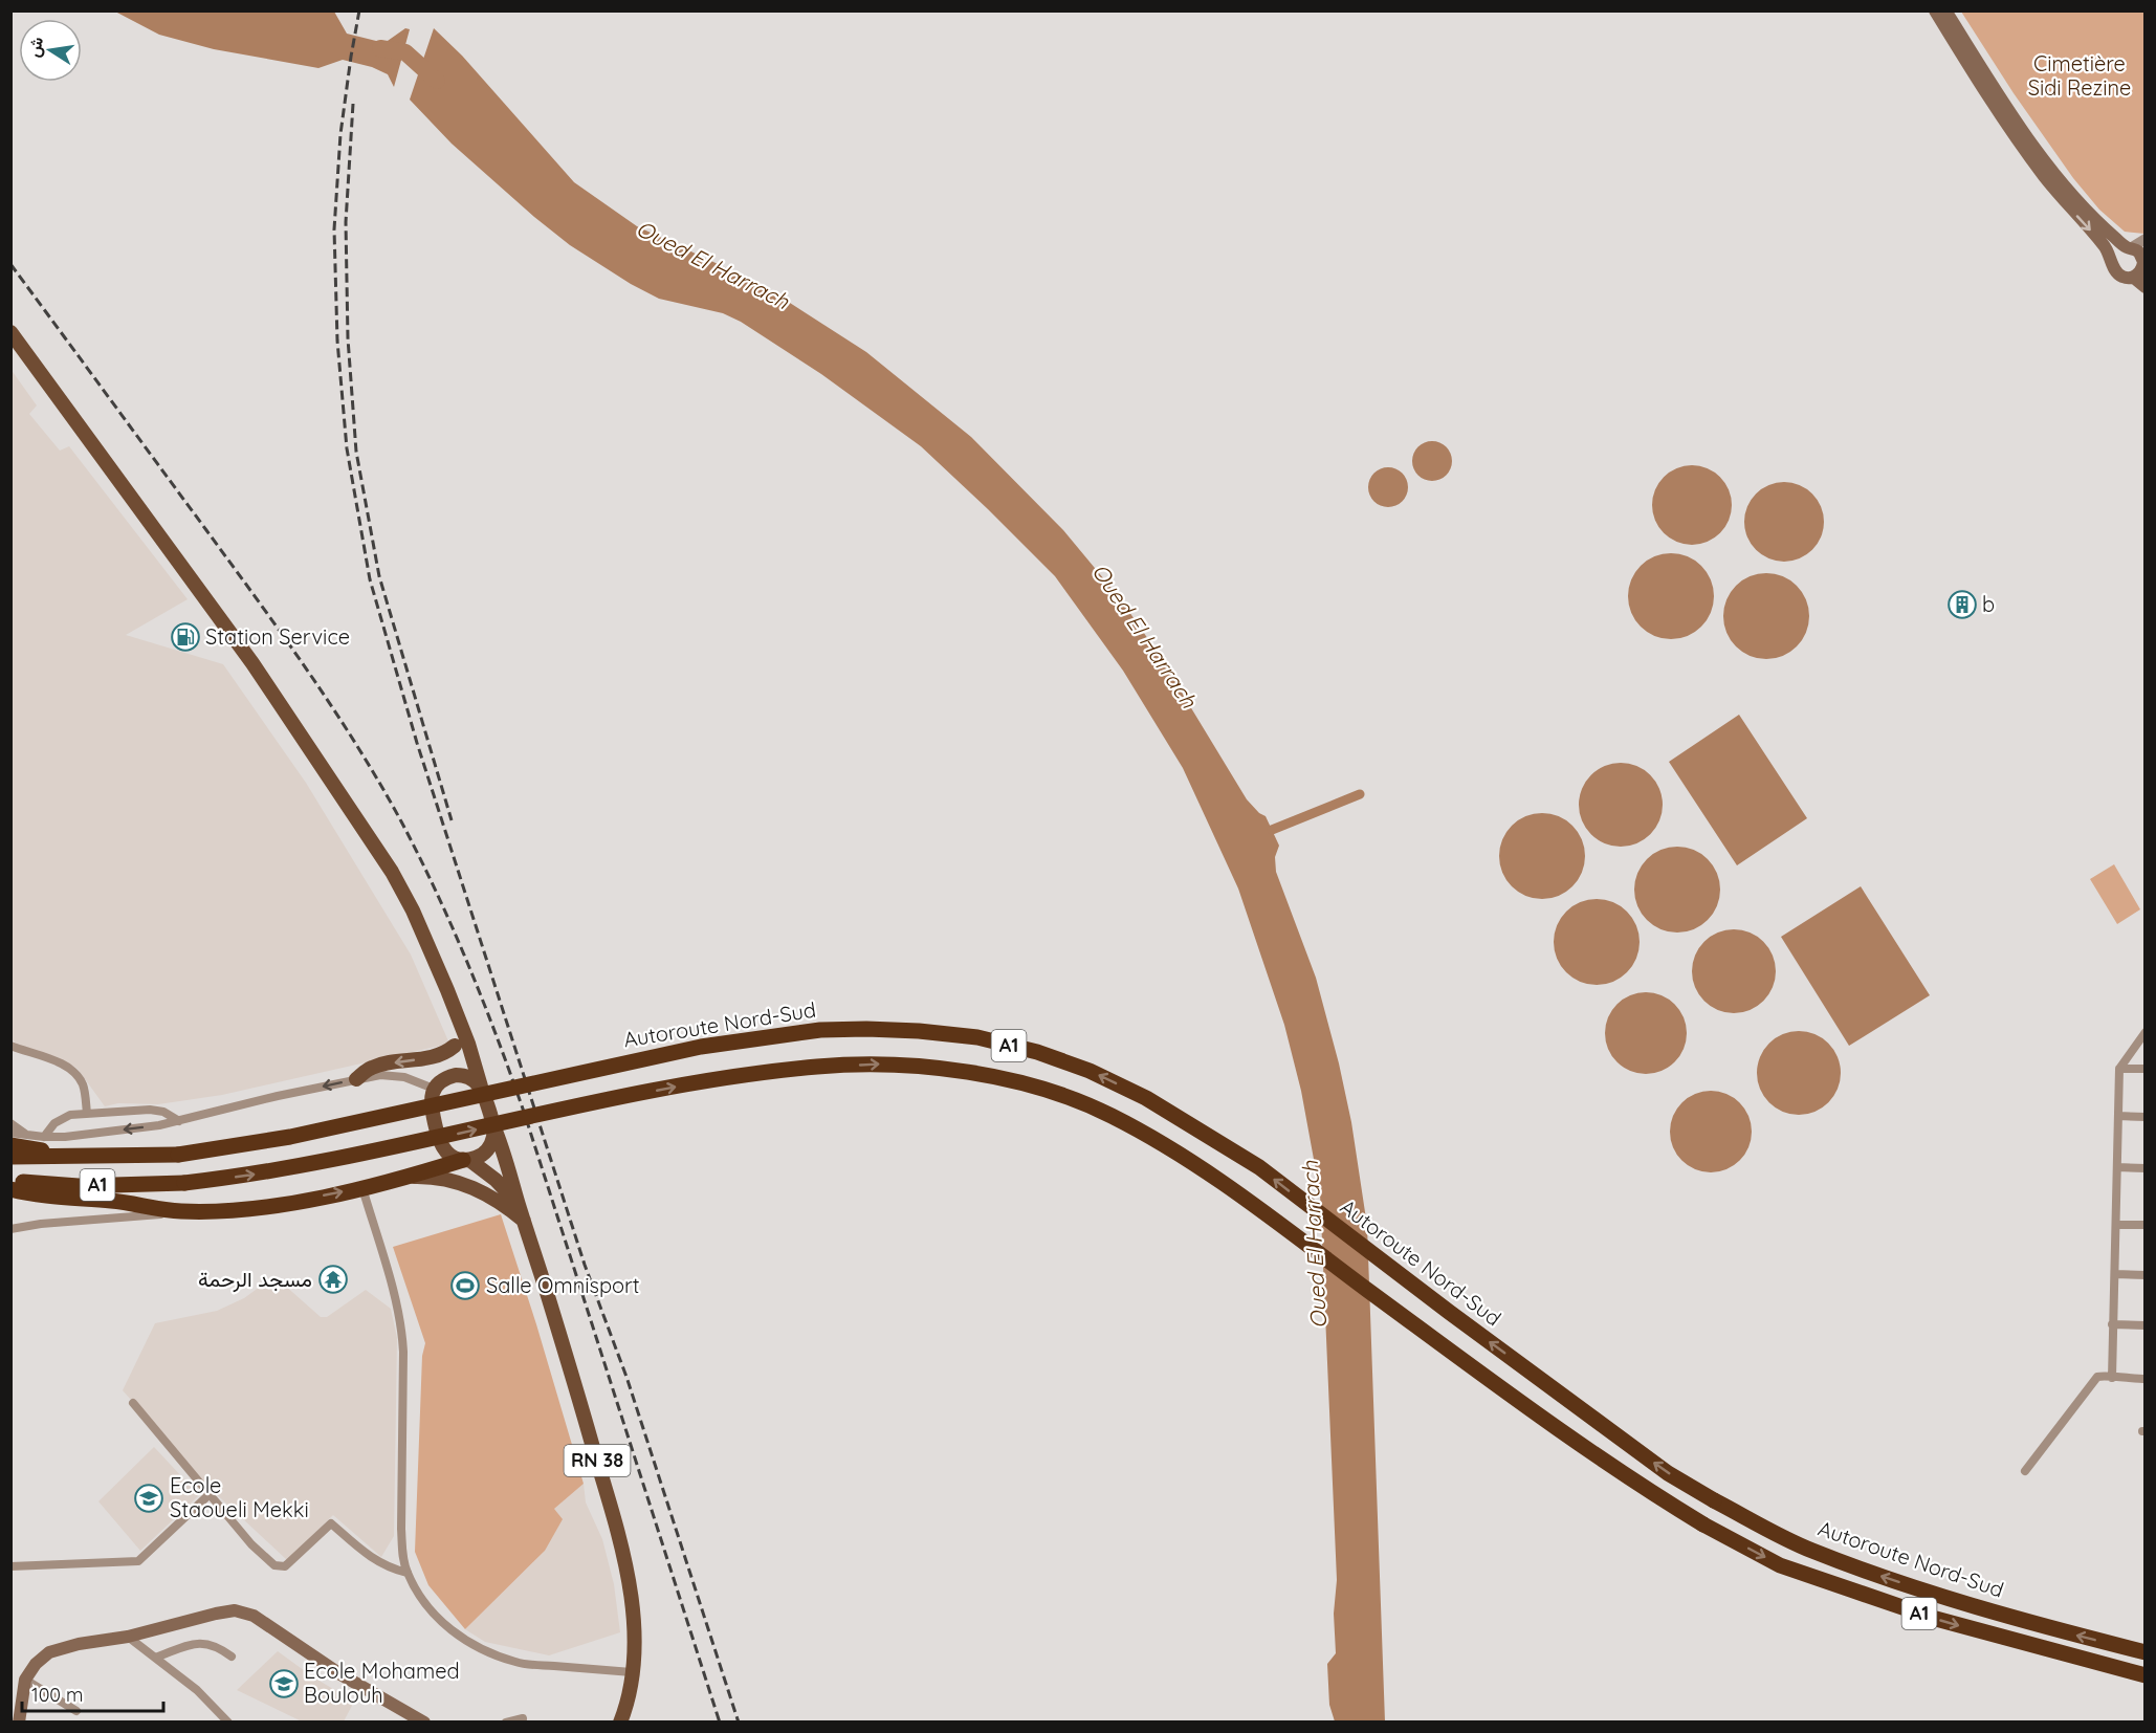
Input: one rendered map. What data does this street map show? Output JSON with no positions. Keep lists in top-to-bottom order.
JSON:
{
  "streets": {
    "highway": ["Autoroute Nord-Sud", "A1"],
    "main road": ["RN 38"]
  },
  "water": ["Oued El Harrach"],
  "parks": ["Cimetière Sidi Rezine"],
  "places": {
    "building": ["b"],
    "fuel station": ["Station Service"],
    "temple": ["مسجد الرحمة"],
    "sports": ["Salle Omnisport"],
    "school or university": ["Ecole Staoueli Mekki", "Ecole Mohamed Boulouh"]
  },
  "scale_bar": "100 m",
  "north": "left"
}
